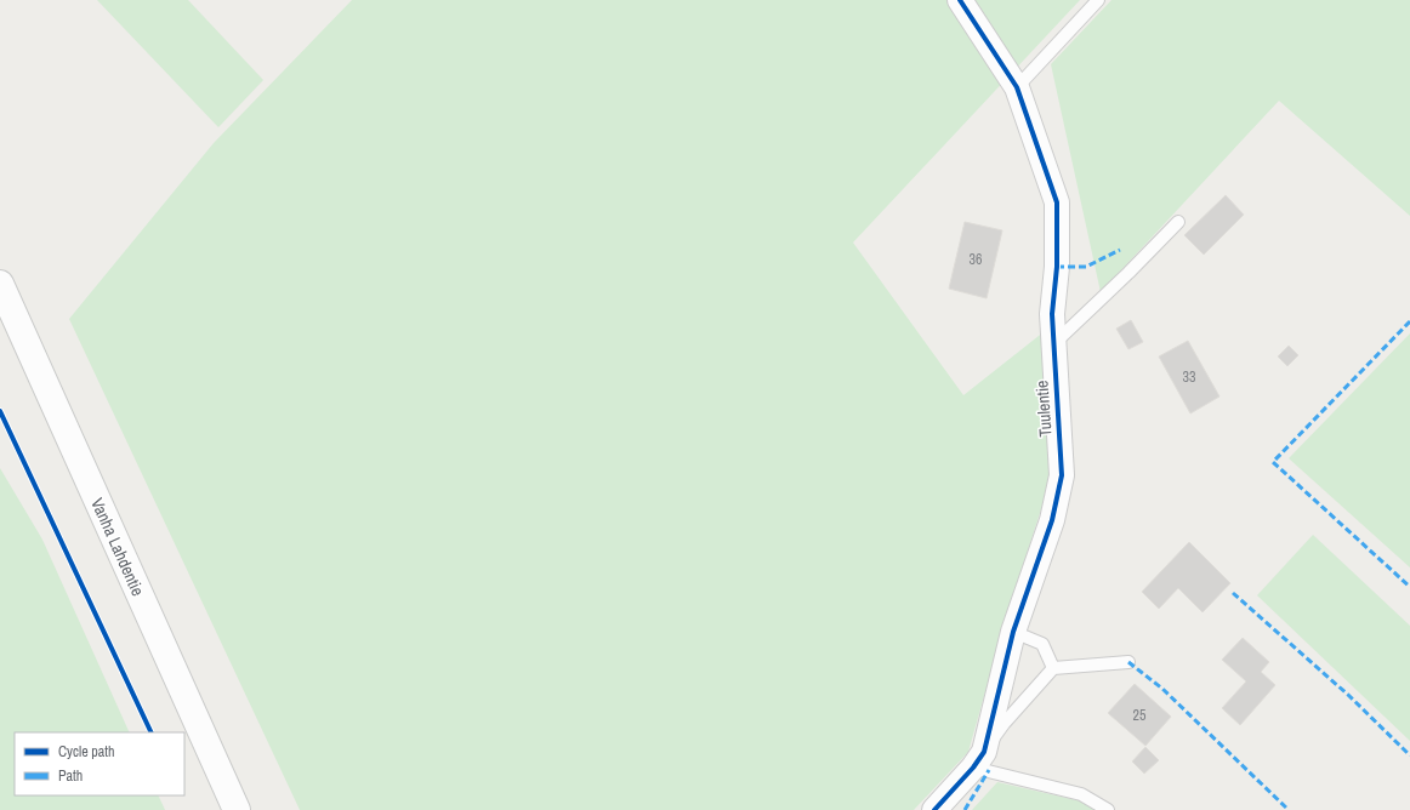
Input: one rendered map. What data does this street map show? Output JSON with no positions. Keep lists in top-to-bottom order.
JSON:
{
  "streets": {
    "main road": ["Vanha Lahdentie"],
    "street": ["Tuulentie"]
  },
  "house_numbers": ["36", "33", "25"],
  "legend": ["Cycle path", "Path"]
}
